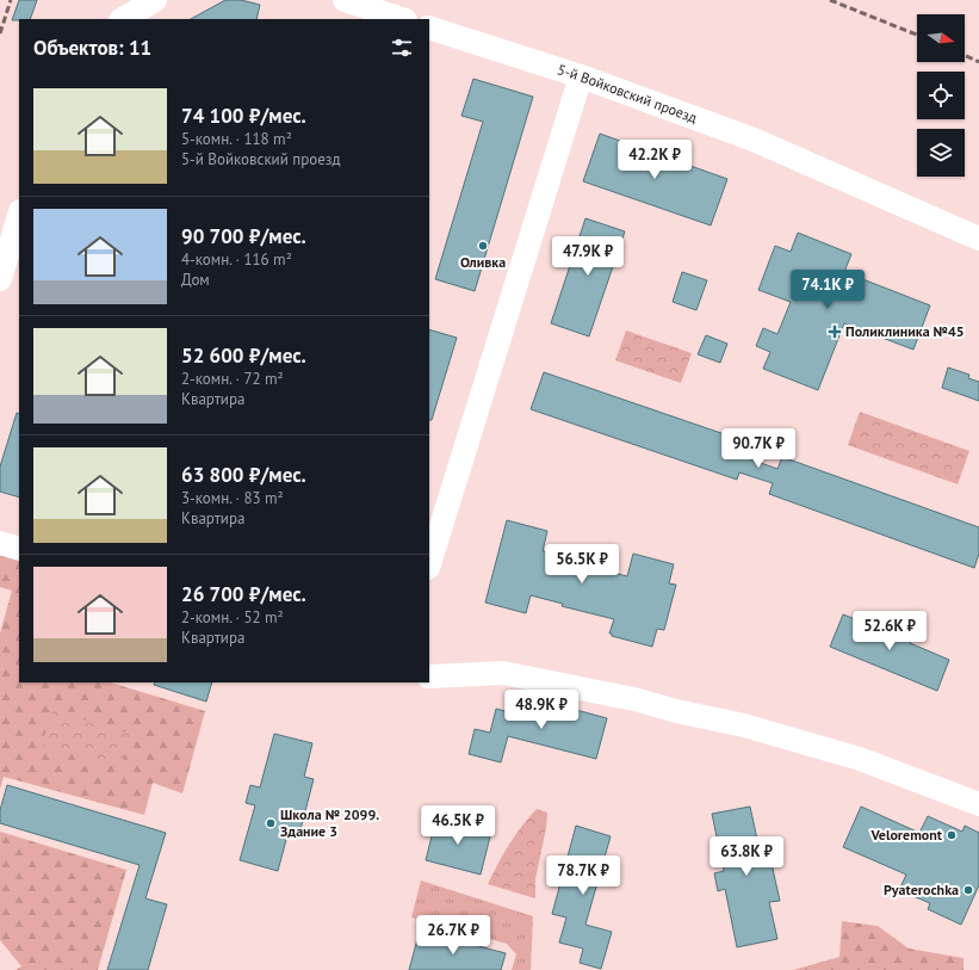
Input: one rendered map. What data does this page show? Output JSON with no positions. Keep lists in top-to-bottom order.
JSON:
{
  "streets": {
    "street": ["5-й Войковский проезд"]
  },
  "places": {
    "other": [
      "Оливка",
      "Школа № 2099. Здание 3",
      "Veloremont",
      "Pyaterochka"
    ],
    "health": ["Поликлиника №45"]
  },
  "north": "right",
  "page": {
    "heading": "Объектов: 11",
    "list": [
      {
        "name": "74 100 ₽/мес.",
        "note": "5-комн. · 118 m² · 5-й Войковский проезд"
      },
      {
        "name": "90 700 ₽/мес.",
        "note": "4-комн. · 116 m² · Дом"
      },
      {
        "name": "52 600 ₽/мес.",
        "note": "2-комн. · 72 m² · Квартира"
      },
      {
        "name": "63 800 ₽/мес.",
        "note": "3-комн. · 83 m² · Квартира"
      },
      {
        "name": "26 700 ₽/мес.",
        "note": "2-комн. · 52 m² · Квартира"
      }
    ],
    "price": [
      "42.2K ₽",
      "47.9K ₽",
      "74.1K ₽",
      "90.7K ₽",
      "56.5K ₽",
      "52.6K ₽",
      "48.9K ₽",
      "46.5K ₽",
      "63.8K ₽",
      "78.7K ₽",
      "26.7K ₽"
    ]
  }
}
